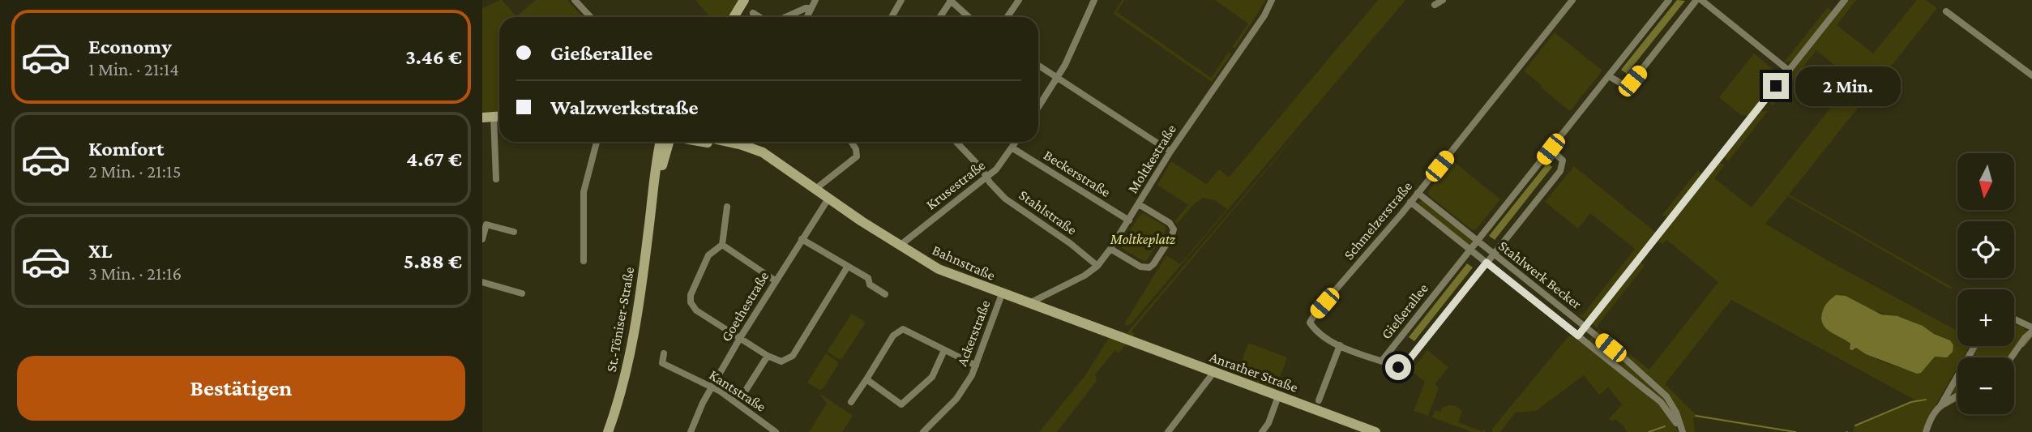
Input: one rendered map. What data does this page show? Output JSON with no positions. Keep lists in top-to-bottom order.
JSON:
{
  "streets": {
    "street": [
      "Moltkestraße",
      "Beckerstraße",
      "Krusestraße",
      "Stahlstraße",
      "Schmelzerstraße",
      "Bahnstraße",
      "Stahlwerk Becker",
      "Goethestraße",
      "Gießerallee",
      "St.-Töniser-Straße",
      "Ackerstraße",
      "Anrather Straße",
      "Kantstraße"
    ]
  },
  "crossings": [
    ["Moltkestraße", "Beckerstraße"],
    ["Moltkestraße", "Stahlstraße"],
    ["Moltkestraße", "Bahnstraße"],
    ["Beckerstraße", "Krusestraße"],
    ["Krusestraße", "Stahlstraße"],
    ["Krusestraße", "Bahnstraße"],
    ["Schmelzerstraße", "Stahlwerk Becker"],
    ["Bahnstraße", "Goethestraße"],
    ["Bahnstraße", "Ackerstraße"],
    ["Bahnstraße", "Anrather Straße"],
    ["Stahlwerk Becker", "Gießerallee"],
    ["Goethestraße", "Kantstraße"]
  ],
  "parks": ["Moltkeplatz"],
  "north": "bottom",
  "page": {
    "list": [
      {
        "name": "Economy",
        "note": "1 Min. · 21:14",
        "value": "3.46 €"
      },
      {
        "name": "Komfort",
        "note": "2 Min. · 21:15",
        "value": "4.67 €"
      },
      {
        "name": "XL",
        "note": "3 Min. · 21:16",
        "value": "5.88 €"
      }
    ],
    "banner": ["Gießerallee", "Walzwerkstraße"],
    "bubble": "2 Min.",
    "map_buttons": ["+", "−"],
    "buttons": "Bestätigen"
  }
}
